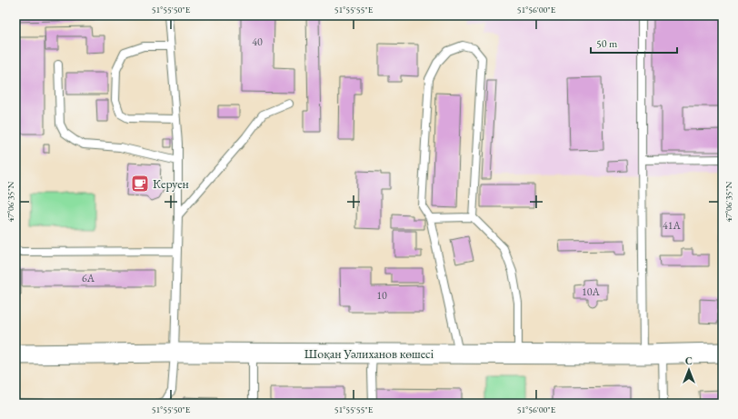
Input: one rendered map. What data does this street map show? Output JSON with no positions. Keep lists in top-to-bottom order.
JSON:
{
  "streets": {
    "main road": ["Шоқан Уәлиханов көшесі"]
  },
  "places": {
    "cafe": ["Керуен"]
  },
  "house_numbers": [
    "40",
    "41А",
    "6А",
    "10А",
    "10"
  ],
  "scale_bar": "50 m",
  "north": "top",
  "coordinates": [
    "51°55'50\"E",
    "51°55'55\"E",
    "51°56'00\"E",
    "47°06'35\"N"
  ]
}
